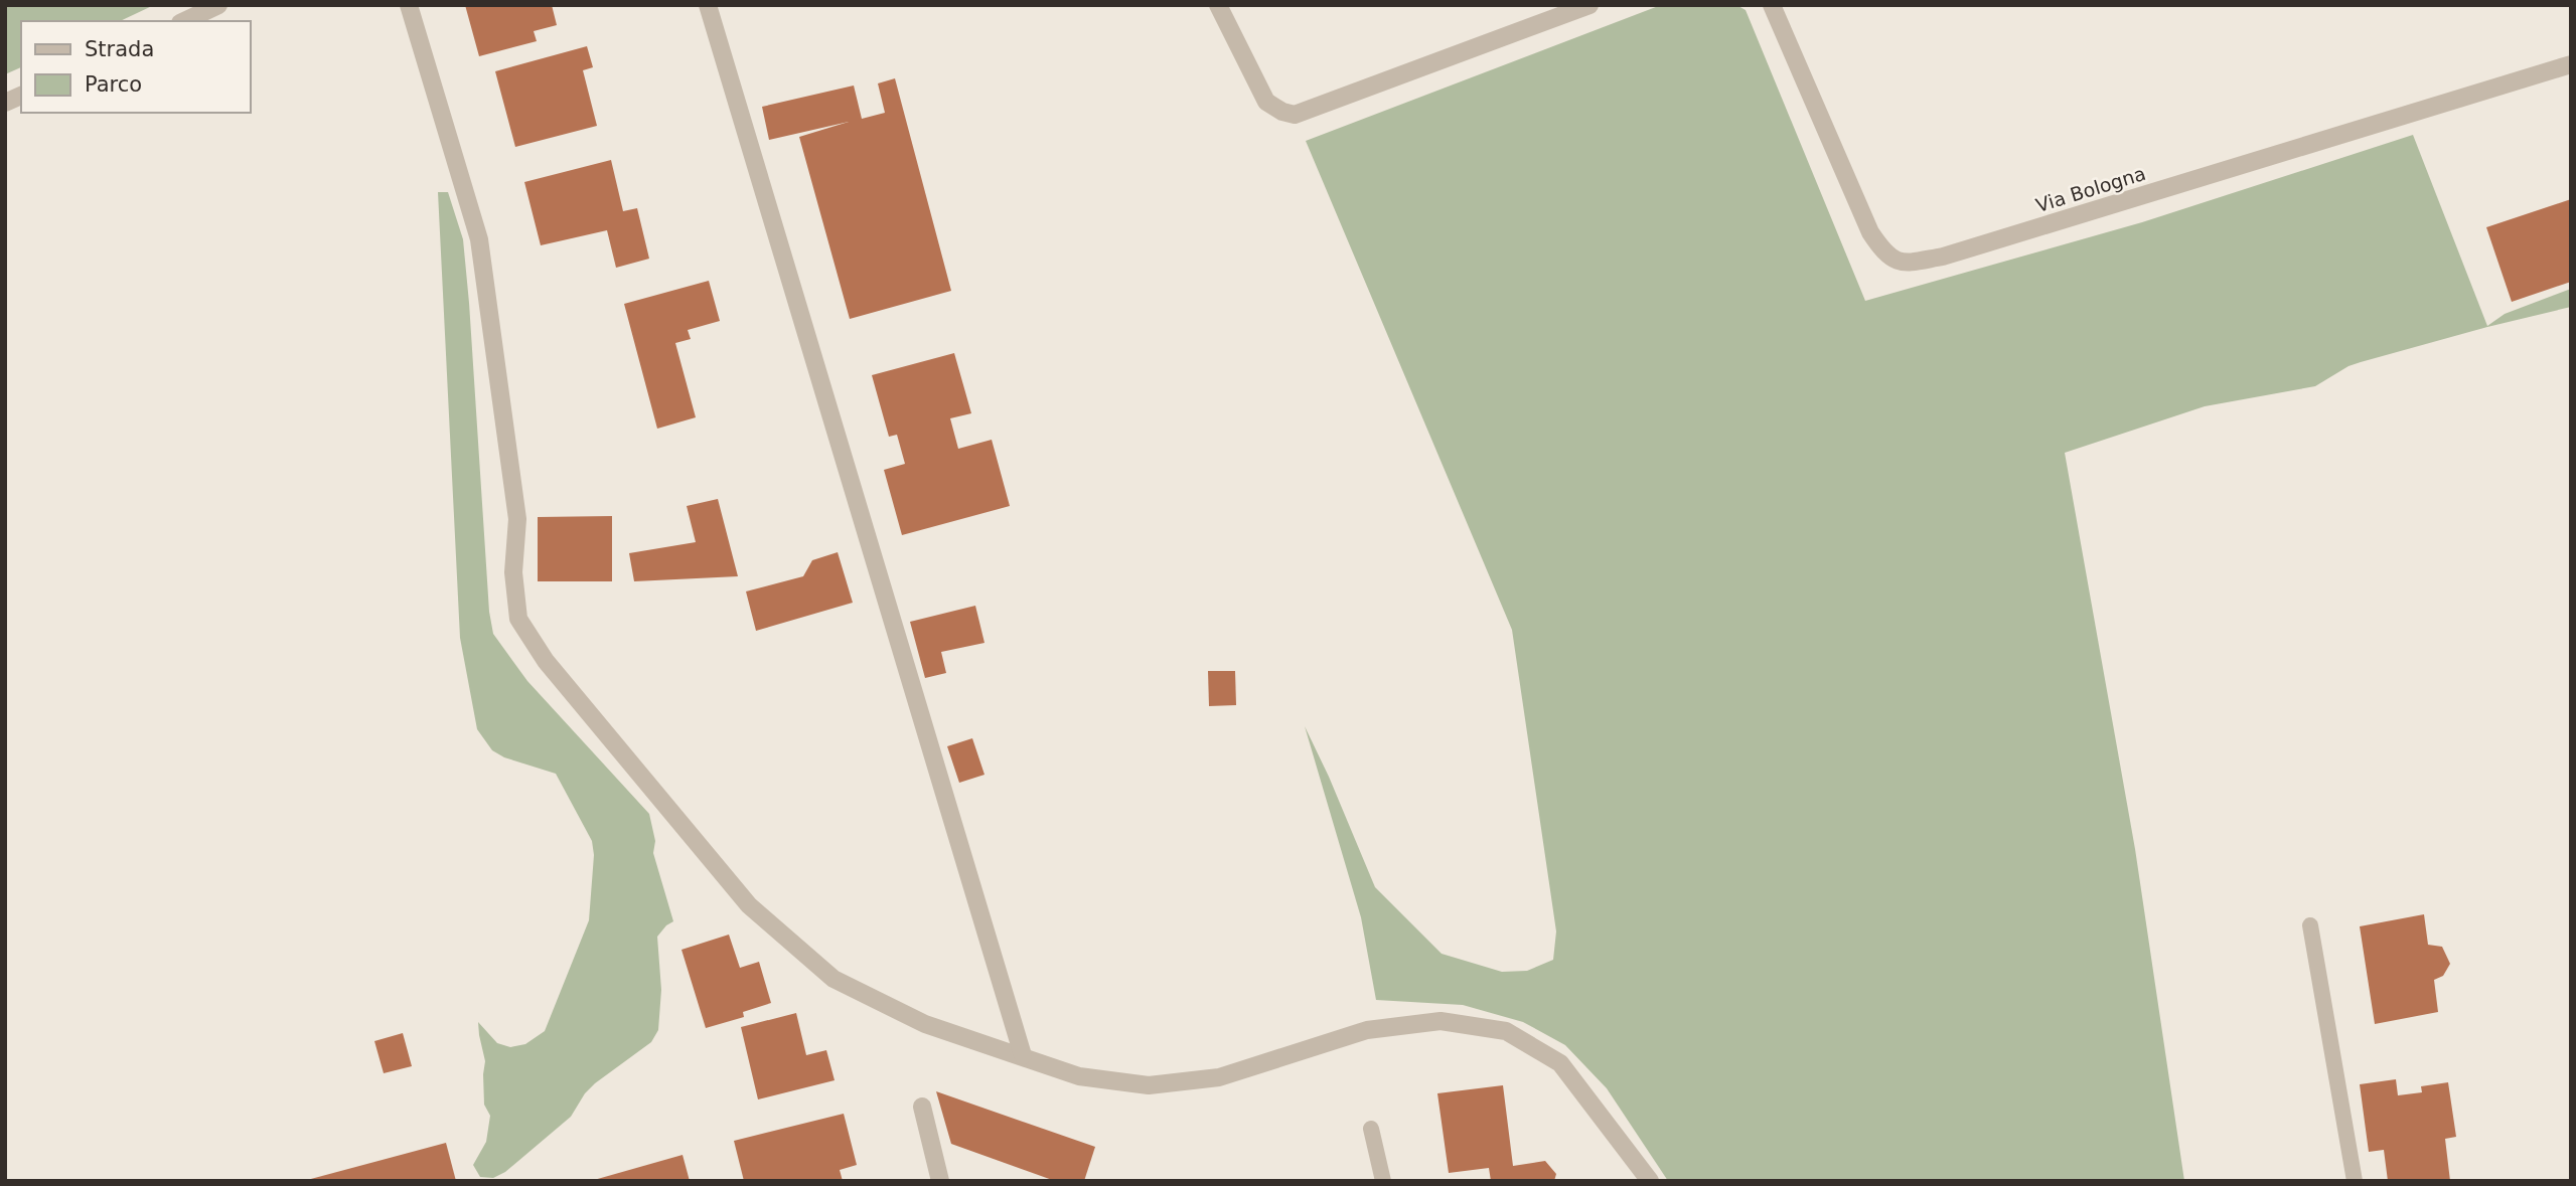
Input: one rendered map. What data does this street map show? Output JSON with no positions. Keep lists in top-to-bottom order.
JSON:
{
  "streets": {
    "street": ["Via Bologna"]
  },
  "legend": ["Strada", "Parco"]
}
